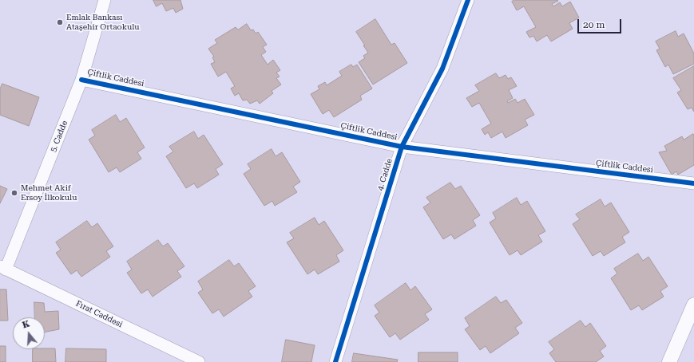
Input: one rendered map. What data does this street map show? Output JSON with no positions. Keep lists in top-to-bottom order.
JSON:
{
  "streets": {
    "street": [
      "Çiftlik Caddesi",
      "5. Cadde",
      "4. Cadde",
      "Fırat Caddesi"
    ]
  },
  "crossings": [
    ["Çiftlik Caddesi", "5. Cadde"],
    ["Çiftlik Caddesi", "4. Cadde"],
    ["5. Cadde", "Fırat Caddesi"]
  ],
  "places": ["Emlak Bankası Ataşehir Ortaokulu", "Mehmet Akif Ersoy İlkokulu"],
  "scale_bar": "20 m",
  "north": "top"
}
